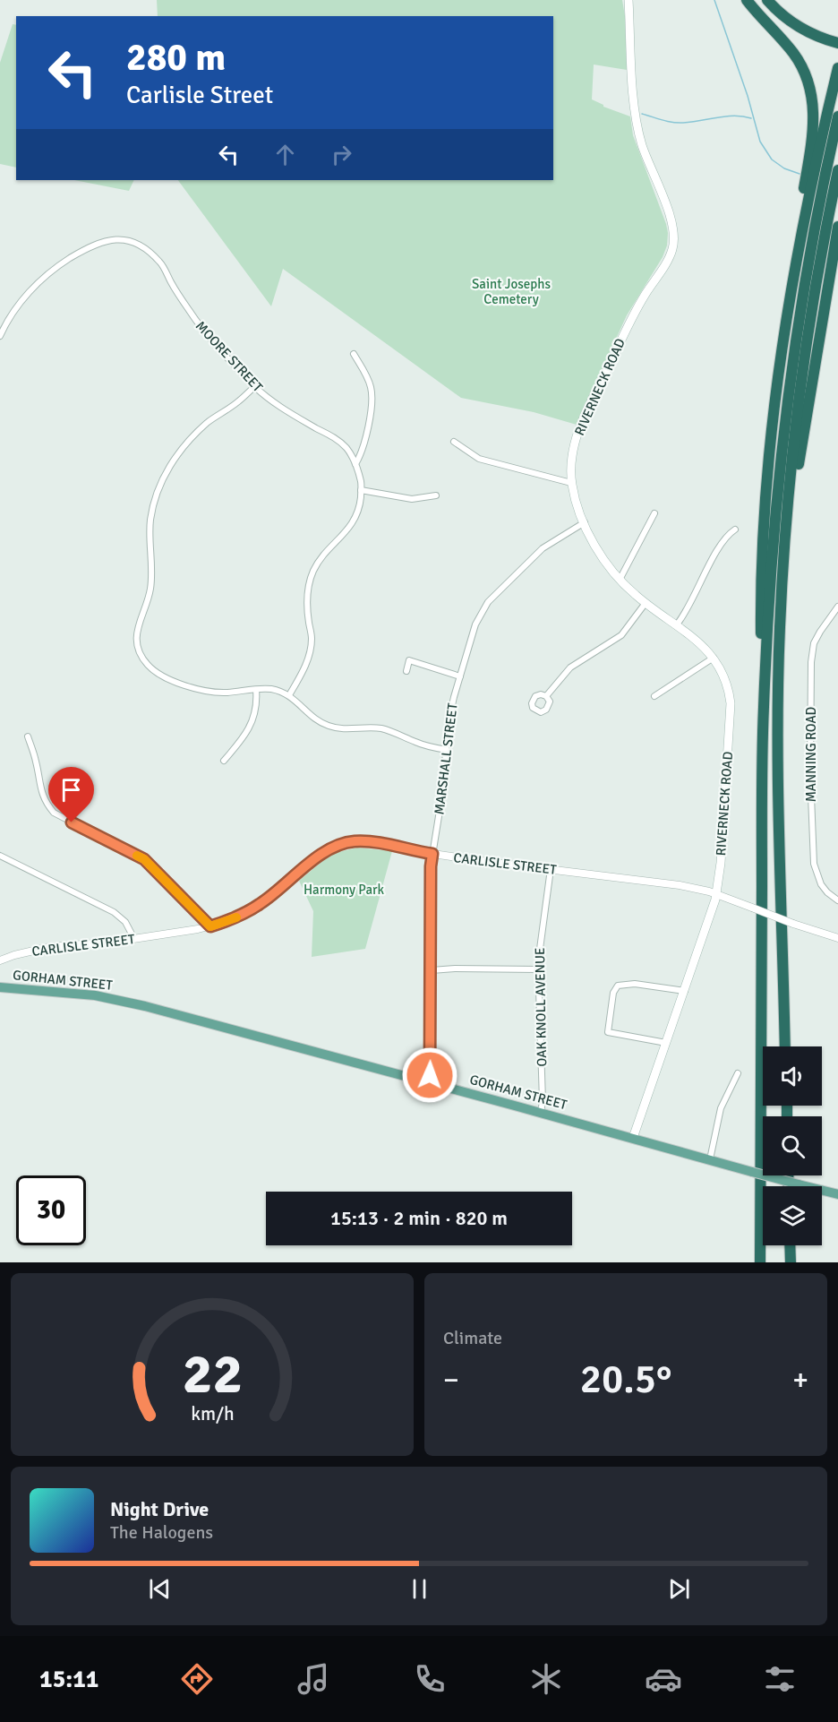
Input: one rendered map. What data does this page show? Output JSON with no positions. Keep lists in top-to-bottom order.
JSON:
{
  "streets": {
    "main road": ["RIVERNECK ROAD", "GORHAM STREET"],
    "street": [
      "MOORE STREET",
      "MANNING ROAD",
      "MARSHALL STREET",
      "CARLISLE STREET",
      "OAK KNOLL AVENUE"
    ]
  },
  "crossings": [
    ["RIVERNECK ROAD", "MARSHALL STREET"],
    ["RIVERNECK ROAD", "CARLISLE STREET"],
    ["RIVERNECK ROAD", "GORHAM STREET"],
    ["MARSHALL STREET", "CARLISLE STREET"],
    ["MARSHALL STREET", "GORHAM STREET"],
    ["CARLISLE STREET", "OAK KNOLL AVENUE"],
    ["GORHAM STREET", "OAK KNOLL AVENUE"]
  ],
  "parks": ["Saint Josephs Cemetery", "Harmony Park"],
  "page": {
    "turn": ["280 m", "Carlisle Street"],
    "limit": "30",
    "trip": "15:13 · 2 min · 820 m",
    "tile": "Climate",
    "heat": ["−", "20.5°", "+"],
    "song": ["Night Drive", "The Halogens"],
    "tabs": "15:11",
    "gauge": ["22", "km/h"]
  }
}
